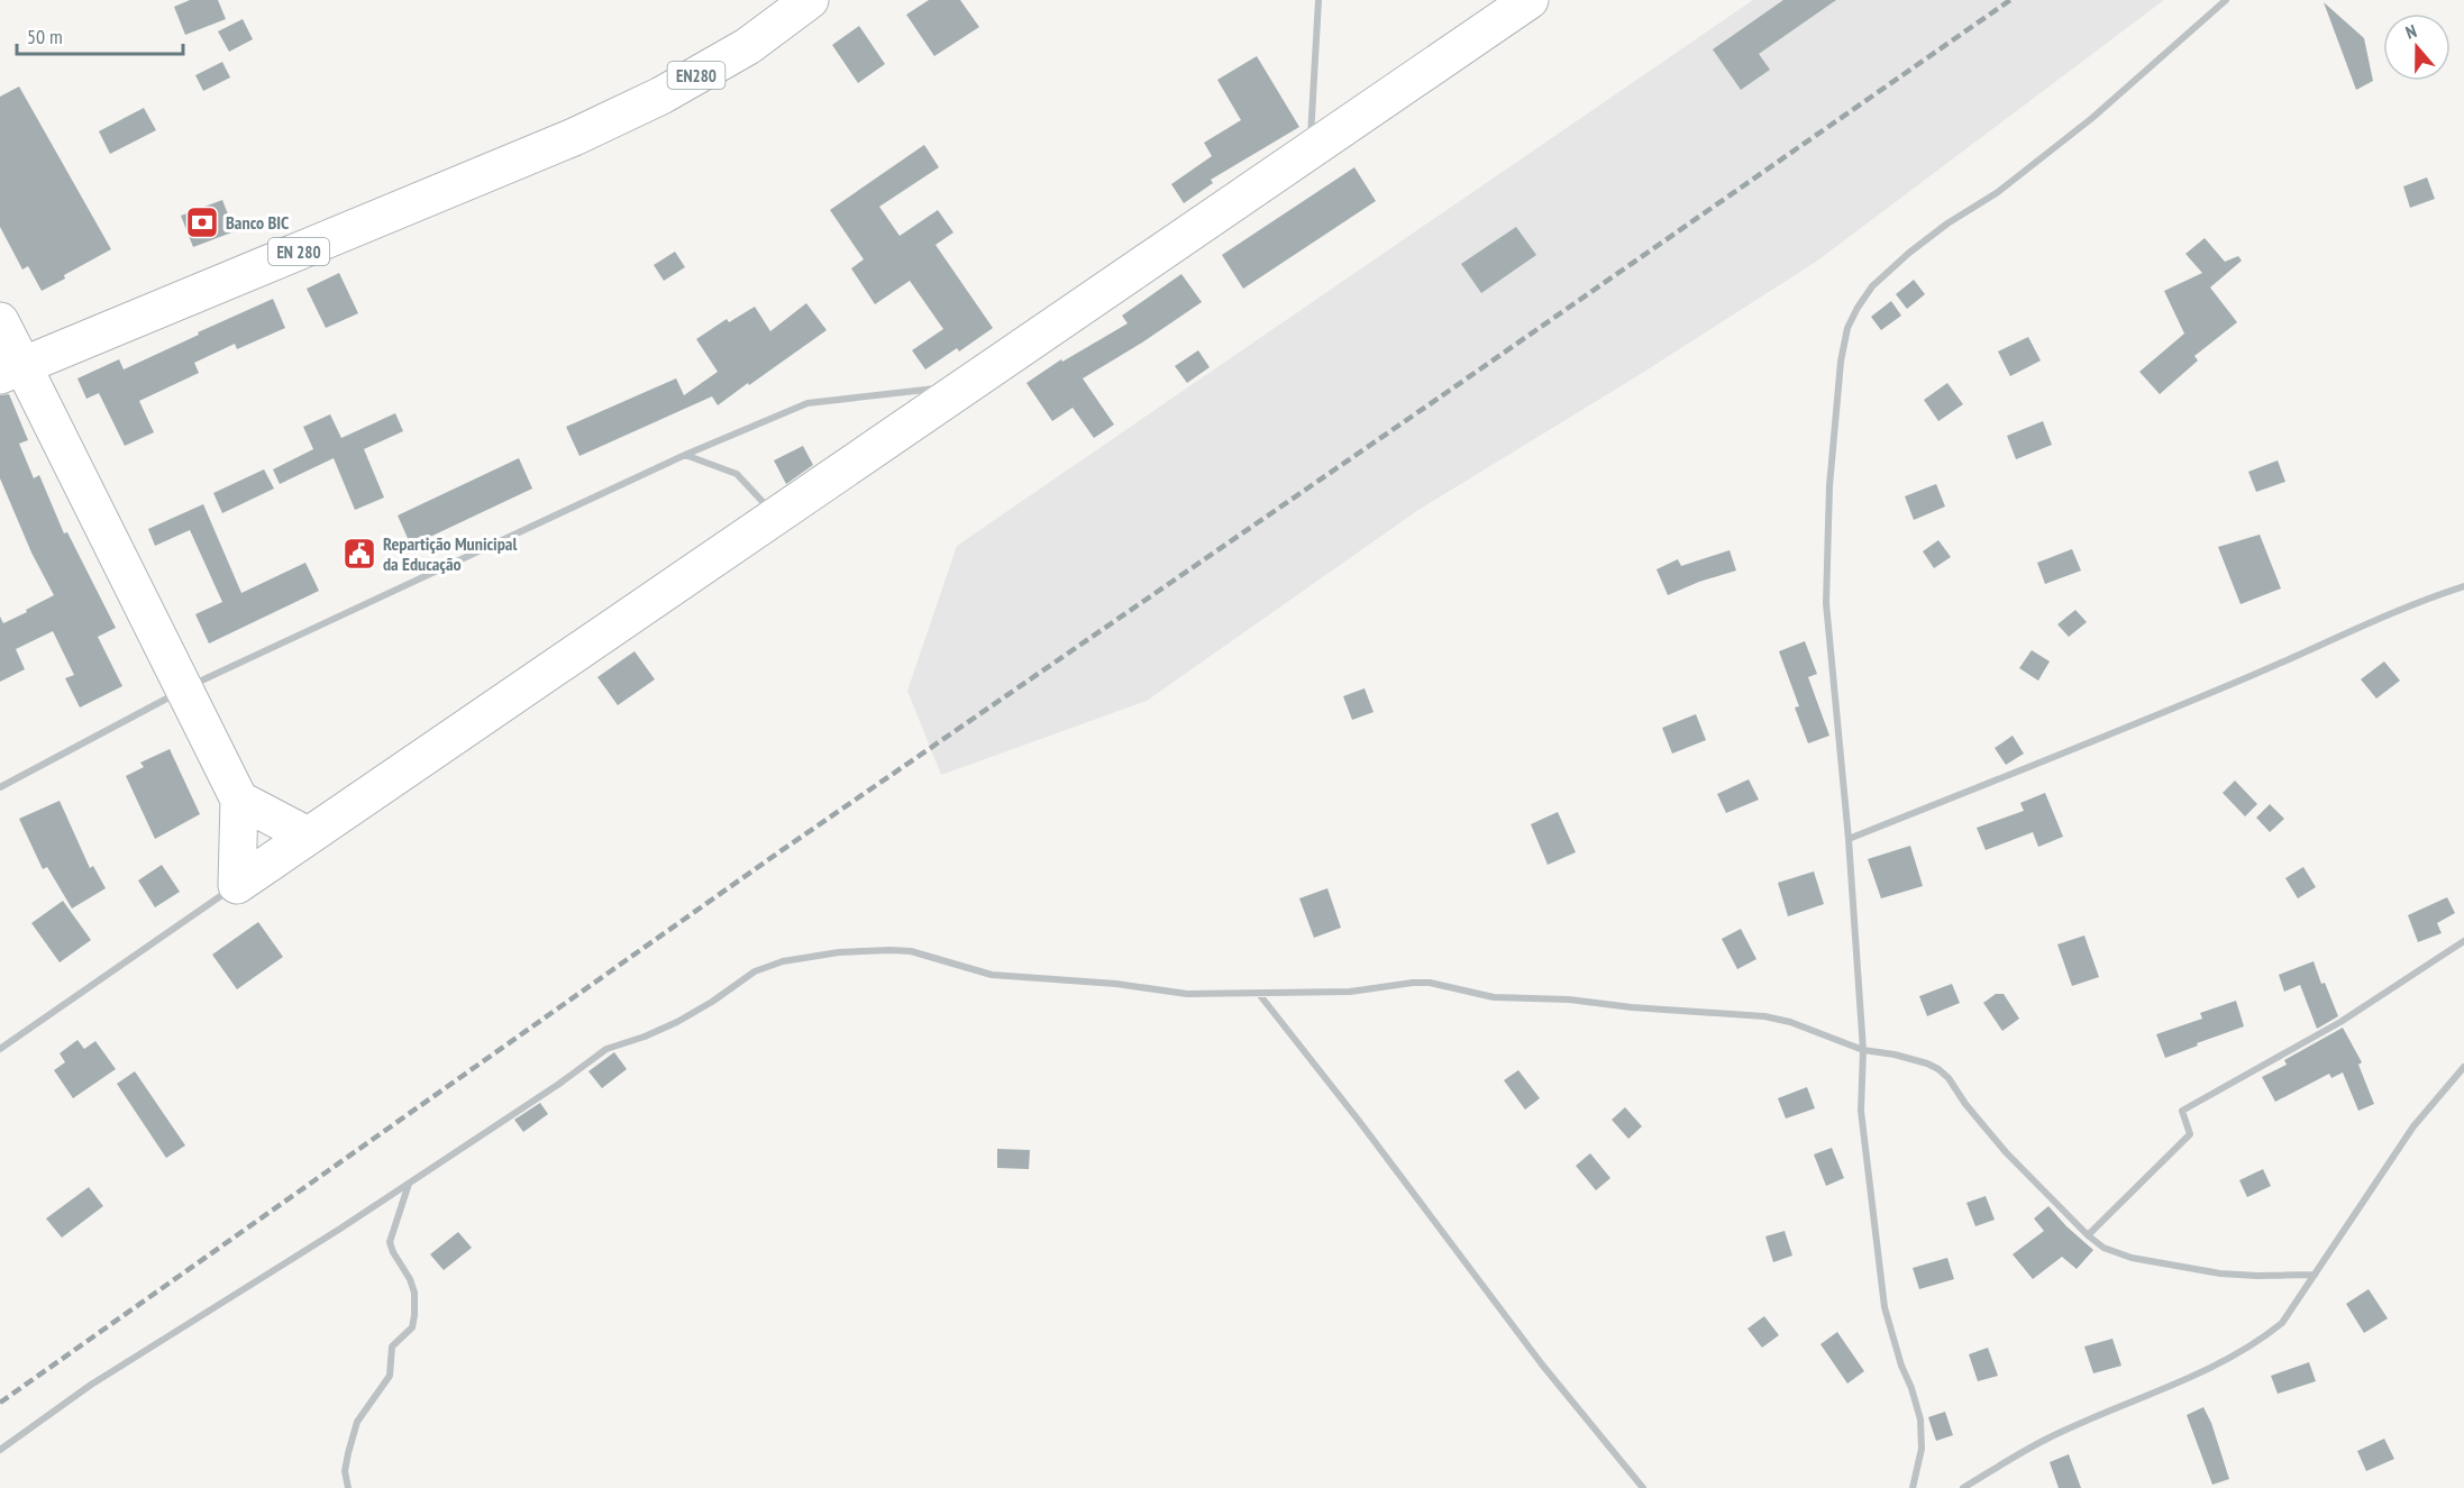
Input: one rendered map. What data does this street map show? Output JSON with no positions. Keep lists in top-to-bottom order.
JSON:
{
  "streets": {
    "street": ["EN280", "EN 280"]
  },
  "crossings": [
    ["EN280", "EN 280"]
  ],
  "places": {
    "bank": ["Banco BIC"],
    "public building": ["Repartição Municipal da Educação"]
  },
  "scale_bar": "50 m",
  "north": "top"
}
